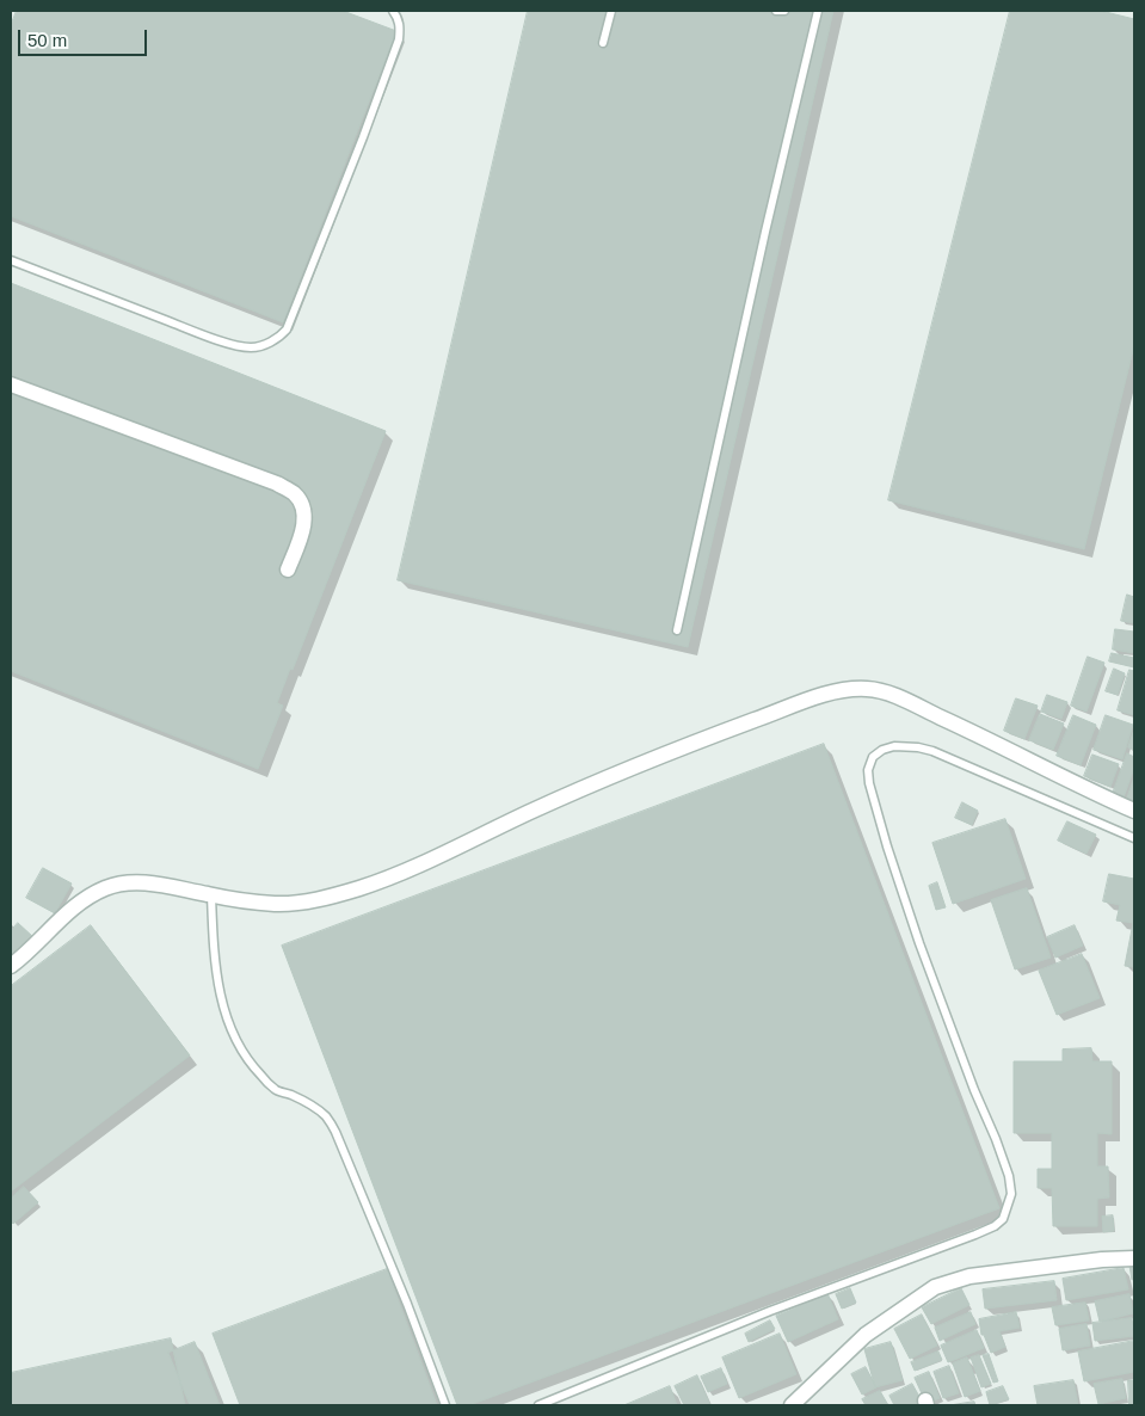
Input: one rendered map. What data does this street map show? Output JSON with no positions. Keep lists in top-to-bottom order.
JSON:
{
  "scale_bar": "50 m"
}
